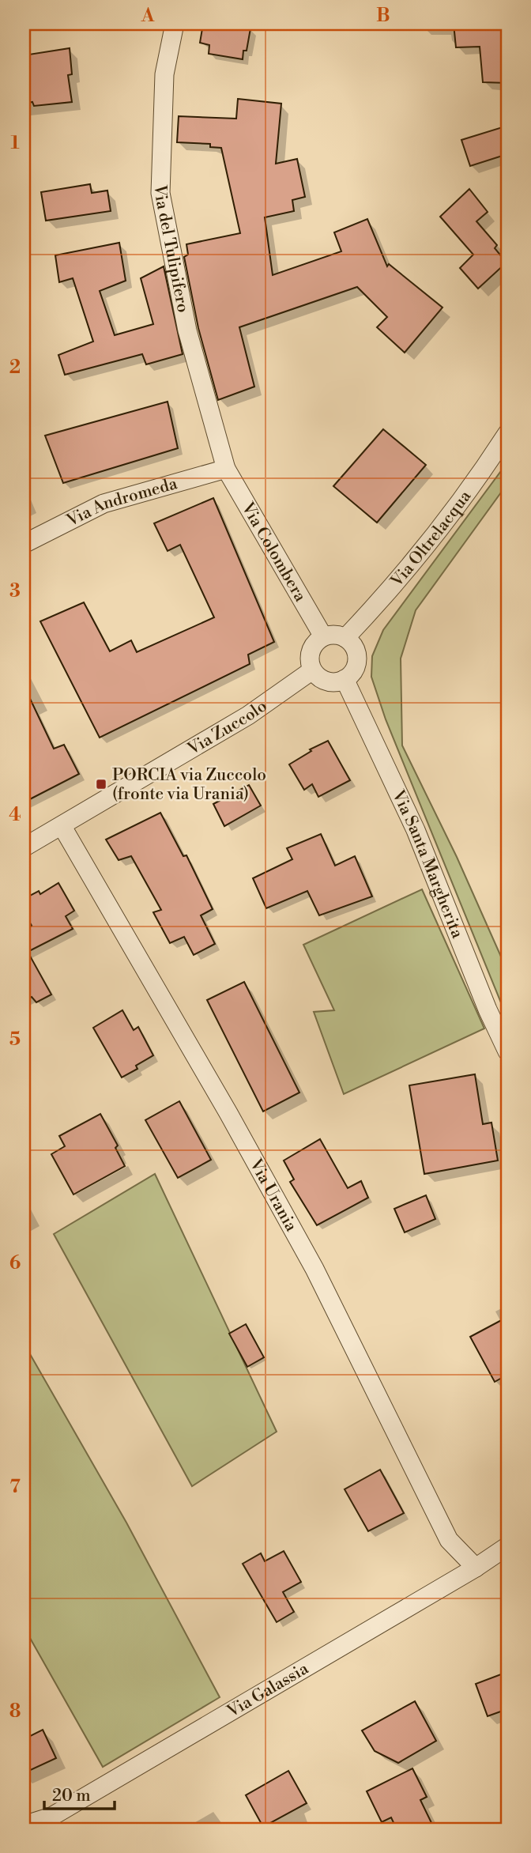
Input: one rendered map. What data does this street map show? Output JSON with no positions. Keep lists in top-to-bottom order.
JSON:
{
  "streets": {
    "street": [
      "Via del Tulipifero",
      "Via Andromeda",
      "Via Oltrelacqua",
      "Via Colombera",
      "Via Zuccolo",
      "Via Santa Margherita",
      "Via Urania",
      "Via Galassia"
    ]
  },
  "crossings": [
    ["Via del Tulipifero", "Via Andromeda"],
    ["Via del Tulipifero", "Via Colombera"],
    ["Via Andromeda", "Via Colombera"],
    ["Via Oltrelacqua", "Via Colombera"],
    ["Via Oltrelacqua", "Via Zuccolo"],
    ["Via Oltrelacqua", "Via Santa Margherita"],
    ["Via Colombera", "Via Zuccolo"],
    ["Via Colombera", "Via Santa Margherita"],
    ["Via Zuccolo", "Via Santa Margherita"],
    ["Via Zuccolo", "Via Urania"],
    ["Via Urania", "Via Galassia"]
  ],
  "places": {
    "transit": ["PORCIA via Zuccolo (fronte via Urania)"]
  },
  "scale_bar": "20 m",
  "grid": {
    "columns": ["A", "B"],
    "rows": [
      "1",
      "2",
      "3",
      "4",
      "5",
      "6",
      "7",
      "8"
    ]
  }
}
